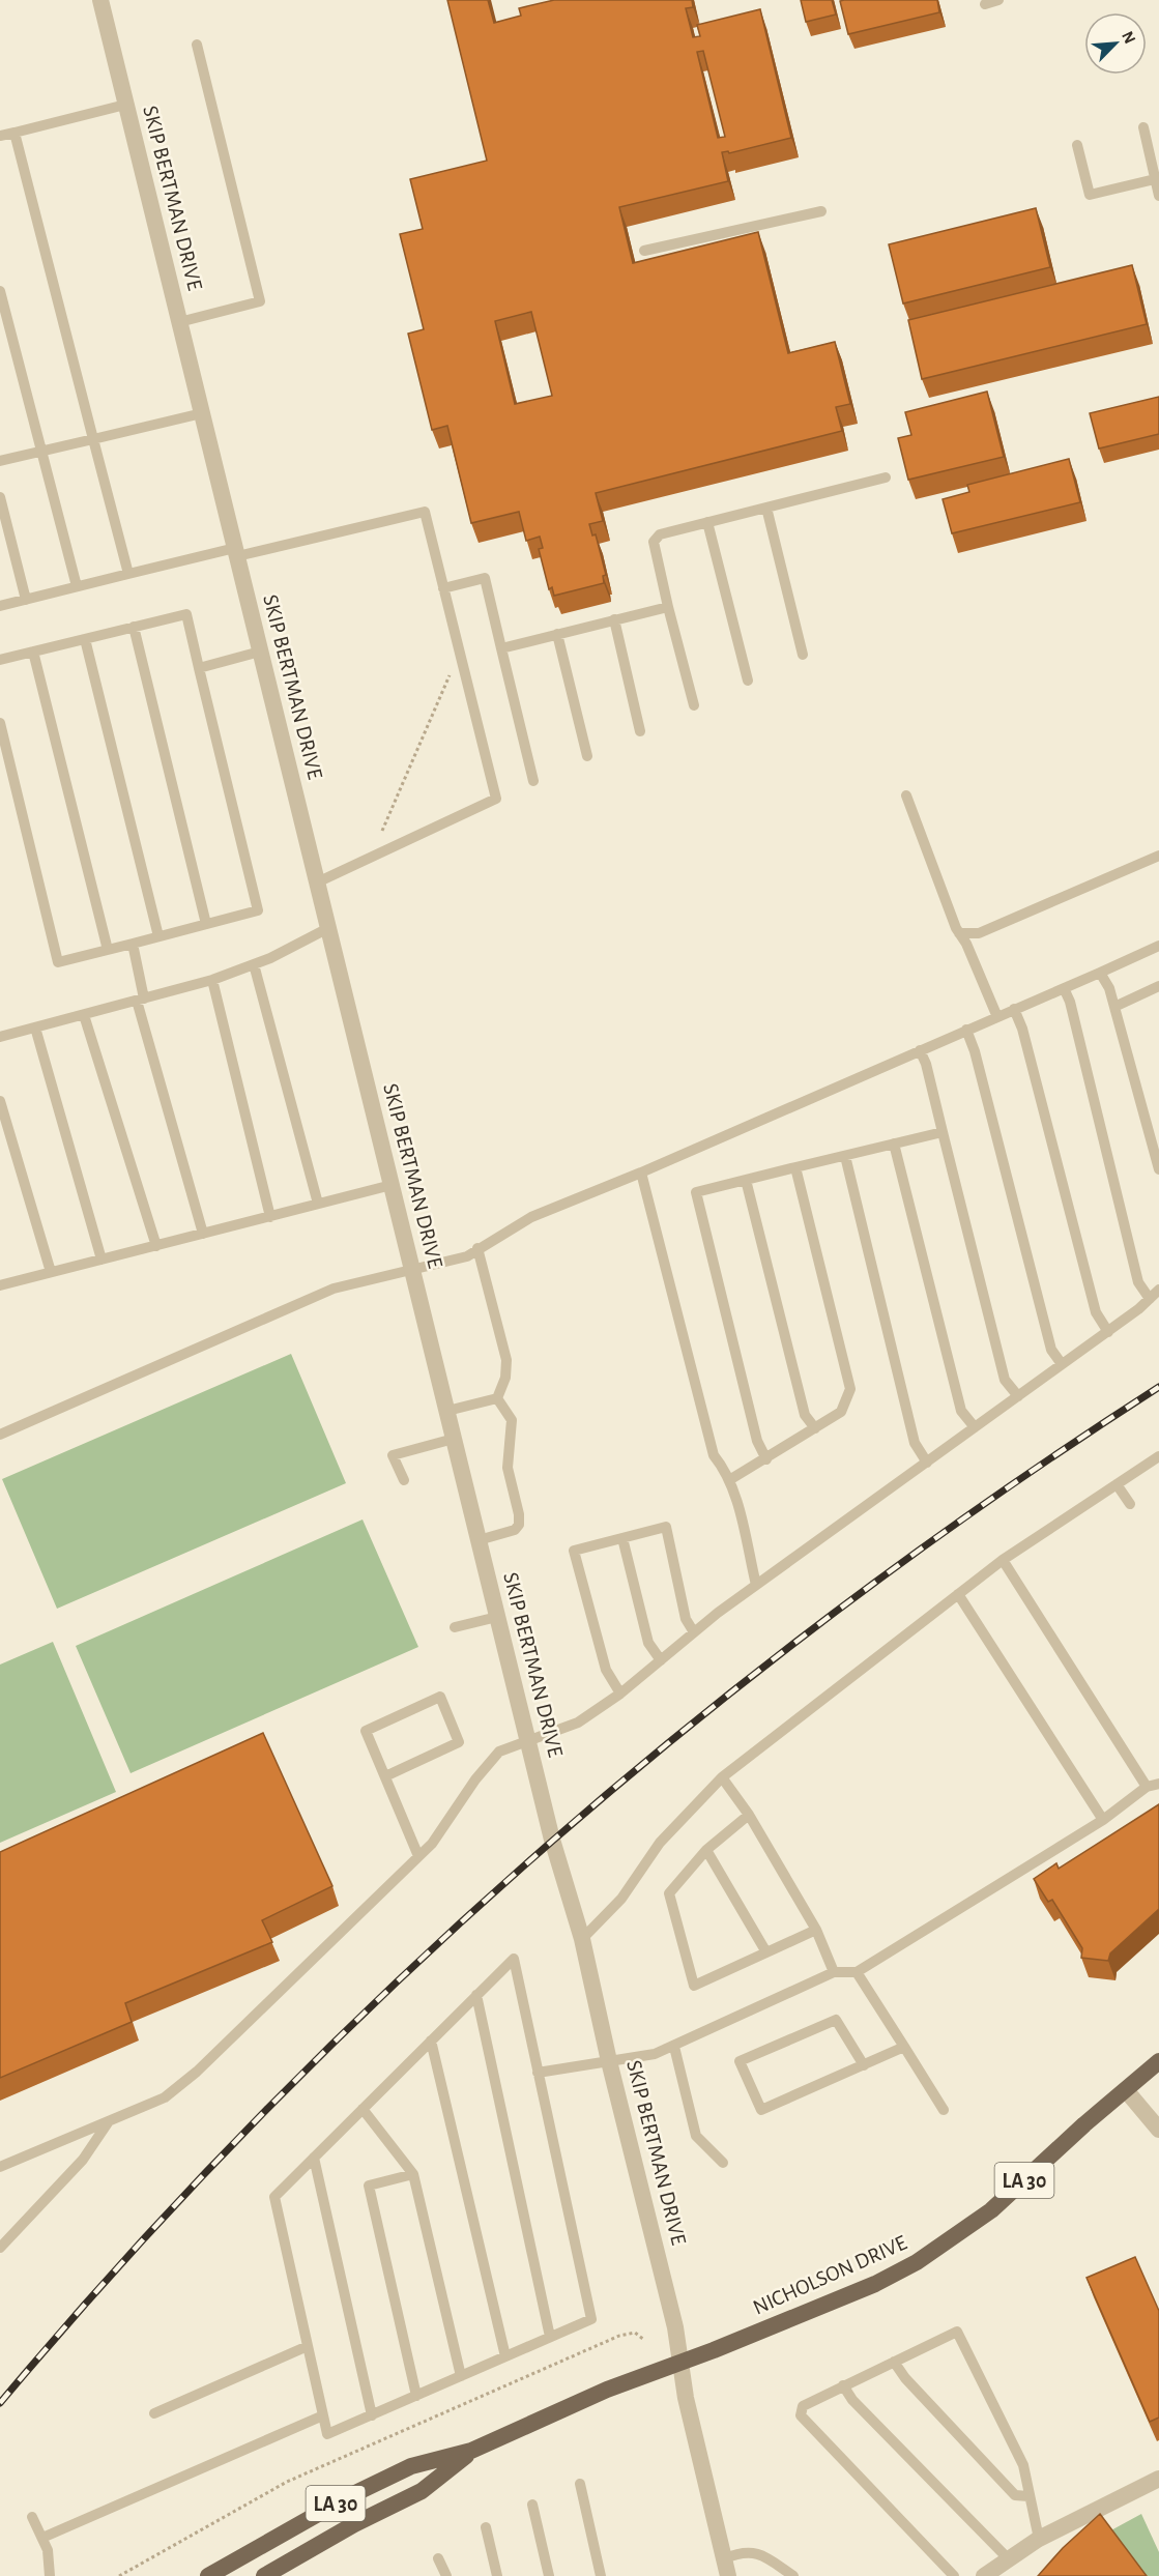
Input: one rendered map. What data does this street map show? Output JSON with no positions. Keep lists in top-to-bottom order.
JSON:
{
  "streets": {
    "main road": ["LA 30", "NICHOLSON DRIVE"],
    "street": ["SKIP BERTMAN DRIVE"]
  },
  "crossings": [
    ["SKIP BERTMAN DRIVE", "NICHOLSON DRIVE"]
  ],
  "north": "top right"
}
